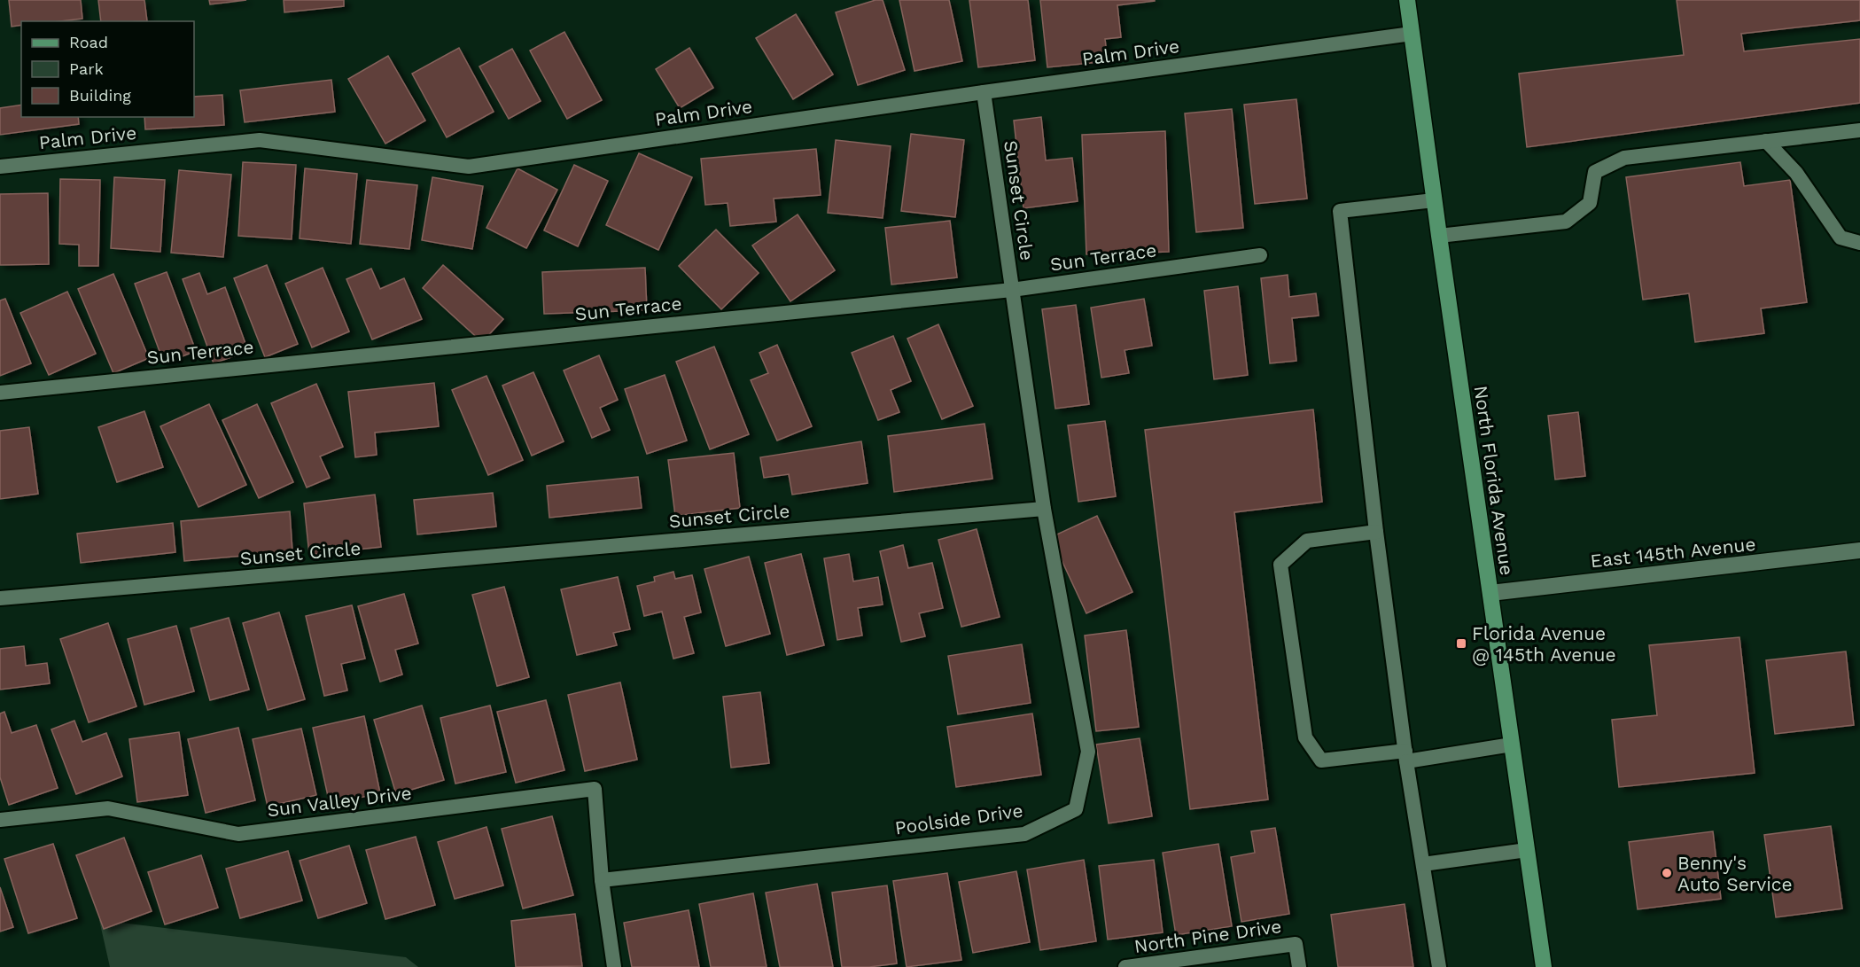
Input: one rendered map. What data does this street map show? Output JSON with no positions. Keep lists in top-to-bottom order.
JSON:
{
  "streets": {
    "main road": ["North Florida Avenue"],
    "street": ["East 145th Avenue"],
    "lane": [
      "Palm Drive",
      "Sunset Circle",
      "Sun Terrace",
      "Sun Valley Drive",
      "Poolside Drive",
      "North Pine Drive"
    ]
  },
  "crossings": [
    ["Palm Drive", "Sunset Circle"],
    ["Palm Drive", "North Florida Avenue"],
    ["Sunset Circle", "Sun Terrace"],
    ["Sunset Circle", "Poolside Drive"],
    ["North Florida Avenue", "East 145th Avenue"],
    ["Sun Valley Drive", "Poolside Drive"]
  ],
  "places": {
    "transit": ["Florida Avenue @ 145th Avenue"],
    "other": ["Benny's Auto Service"]
  },
  "legend": ["Road", "Park", "Building"]
}
